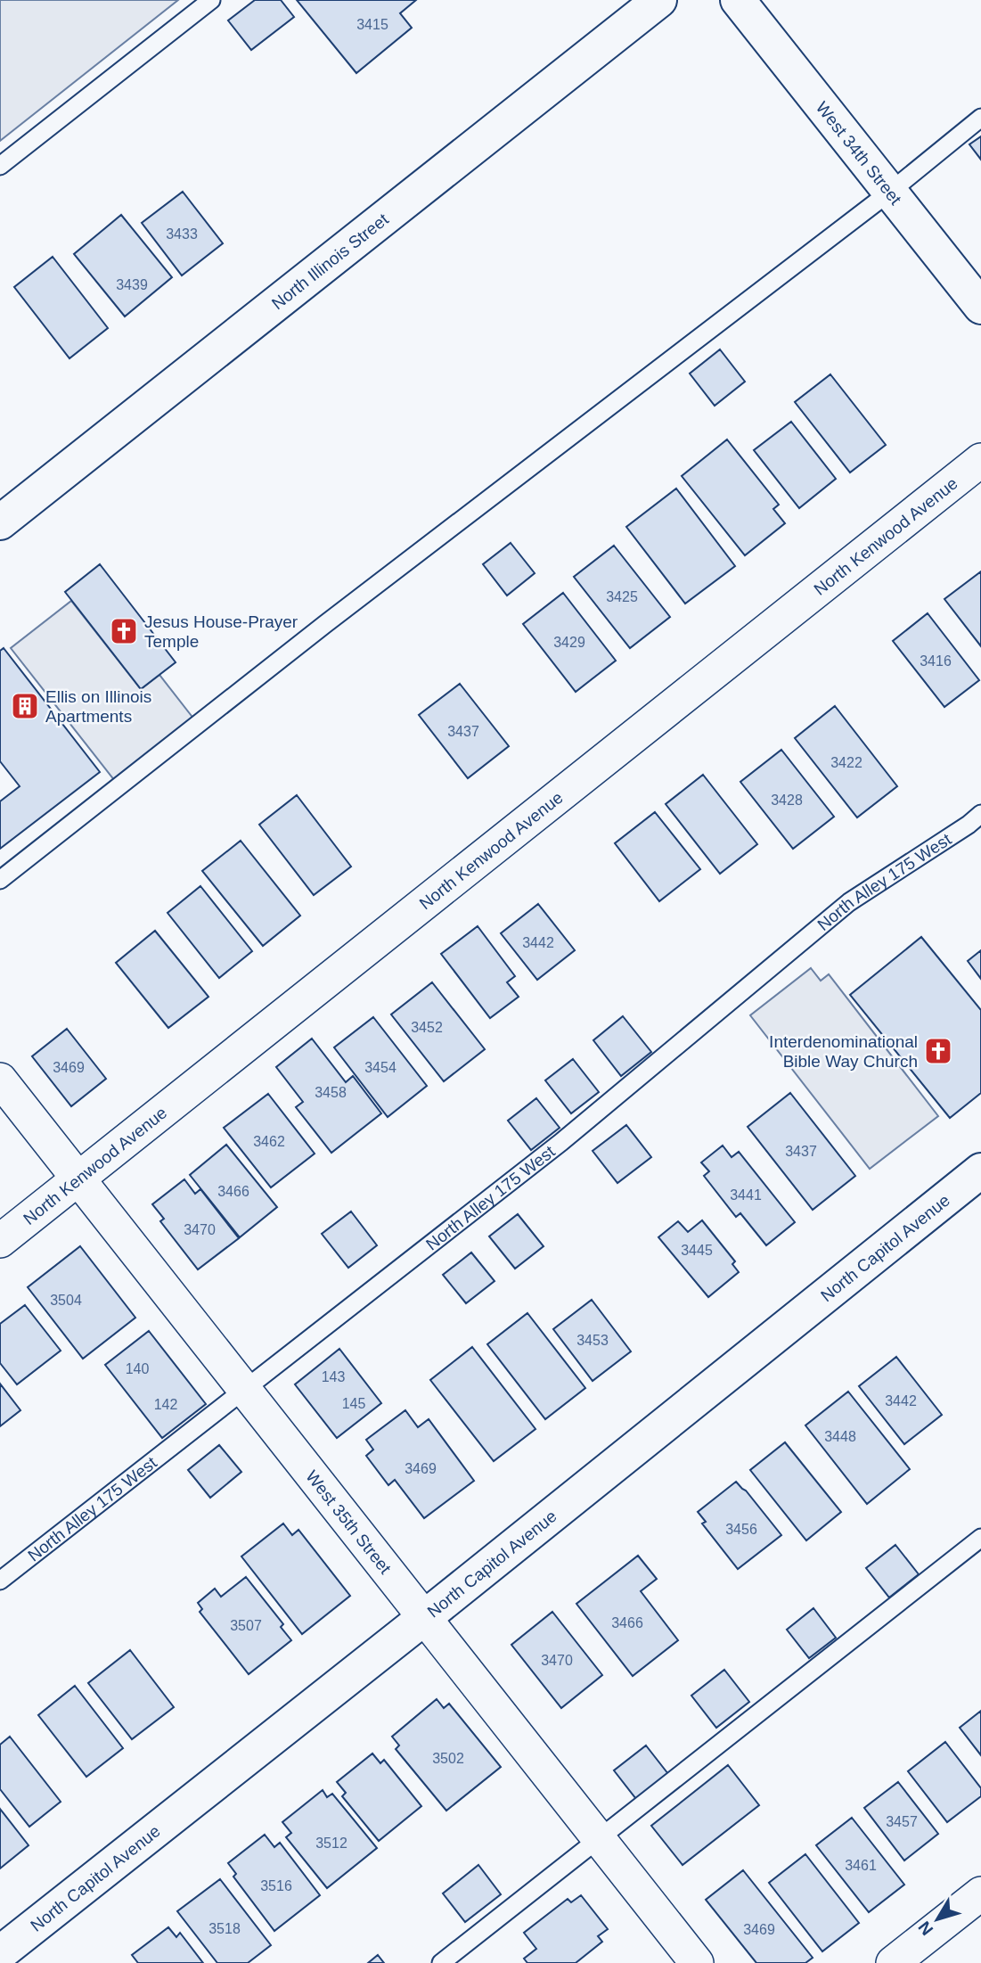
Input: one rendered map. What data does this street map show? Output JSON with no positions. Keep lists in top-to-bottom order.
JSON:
{
  "streets": {
    "main road": ["West 34th Street", "North Illinois Street", "North Capitol Avenue"],
    "street": ["North Kenwood Avenue", "West 35th Street"],
    "lane": ["North Alley 175 West"]
  },
  "crossings": [
    ["North Kenwood Avenue", "West 35th Street"],
    ["North Alley 175 West", "West 35th Street"],
    ["North Capitol Avenue", "West 35th Street"]
  ],
  "places": {
    "church": ["Jesus House-Prayer Temple", "Interdenominational Bible Way Church"],
    "building": ["Ellis on Illinois Apartments"]
  },
  "house_numbers": [
    "3415",
    "3433",
    "3439",
    "3425",
    "3429",
    "3416",
    "3437",
    "3422",
    "3428",
    "3442",
    "3452",
    "3469",
    "3454",
    "3458",
    "3462",
    "3437",
    "3466",
    "3441",
    "3470",
    "3445",
    "3504",
    "3453",
    "140",
    "143",
    "3442",
    "145",
    "142",
    "3448",
    "3469",
    "3456",
    "3466",
    "3507",
    "3470",
    "3502",
    "3457",
    "3512",
    "3461",
    "3516",
    "3518",
    "3469"
  ],
  "north": "bottom left"
}
